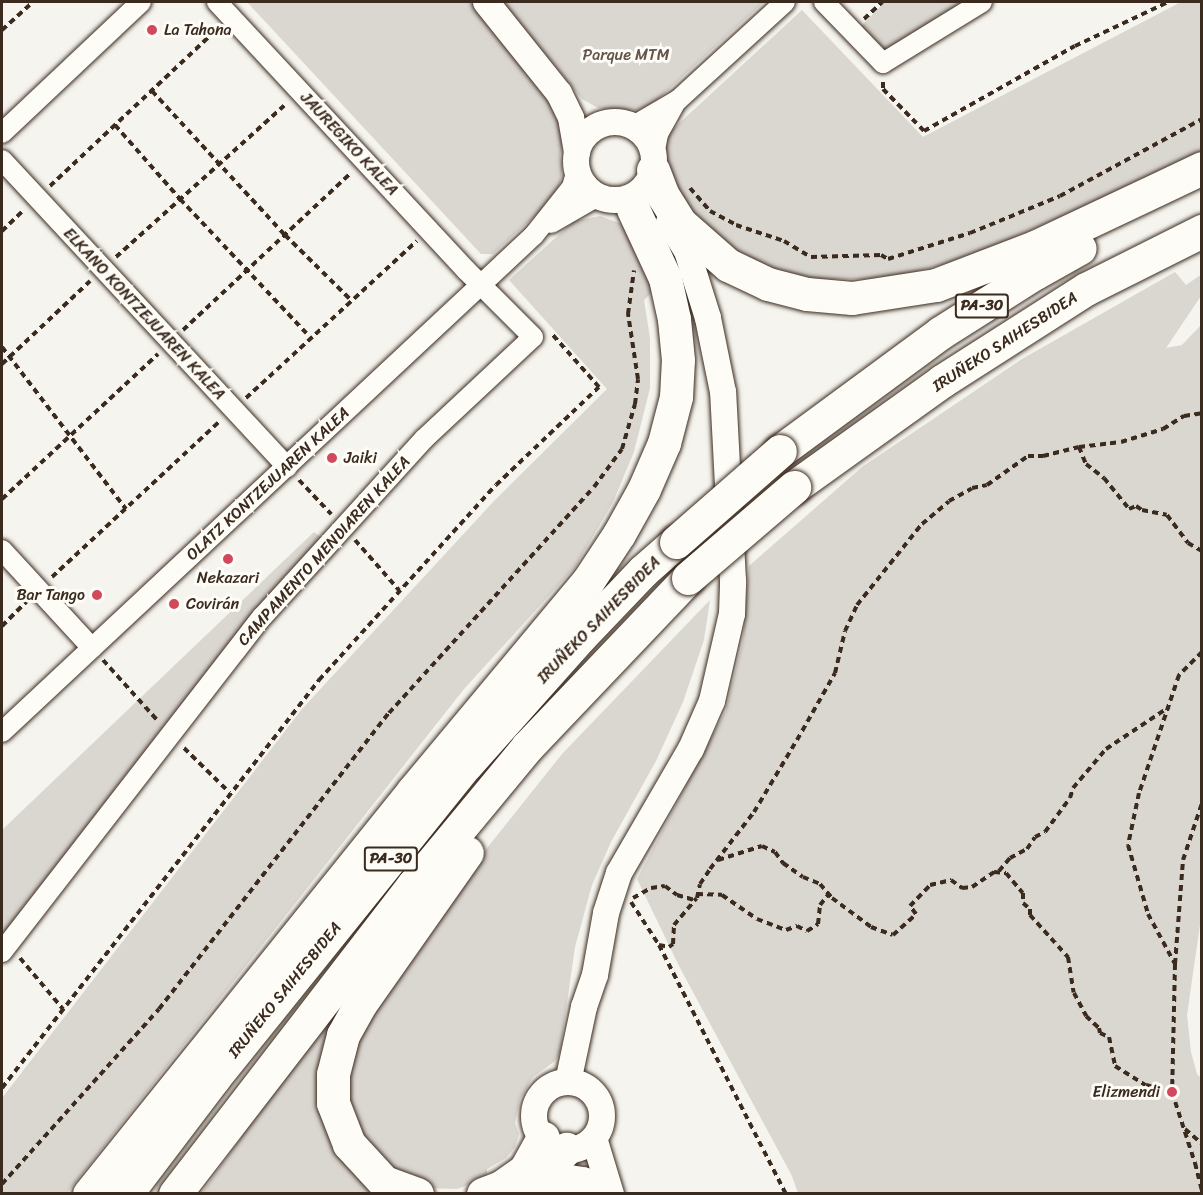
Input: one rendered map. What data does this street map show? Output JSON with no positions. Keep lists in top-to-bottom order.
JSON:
{
  "streets": {
    "highway": ["PA-30", "IRUÑEKO SAIHESBIDEA"],
    "street": [
      "JAUREGIKO KALEA",
      "ELKANO KONTZEJUAREN KALEA",
      "OLATZ KONTZEJUAREN KALEA",
      "CAMPAMENTO MENDIAREN KALEA"
    ]
  },
  "crossings": [
    ["JAUREGIKO KALEA", "OLATZ KONTZEJUAREN KALEA"],
    ["JAUREGIKO KALEA", "CAMPAMENTO MENDIAREN KALEA"],
    ["ELKANO KONTZEJUAREN KALEA", "OLATZ KONTZEJUAREN KALEA"],
    ["OLATZ KONTZEJUAREN KALEA", "CAMPAMENTO MENDIAREN KALEA"]
  ],
  "parks": ["Parque MTM"],
  "places": [
    "La Tahona",
    "Jaiki",
    "Nekazari",
    "Bar Tango",
    "Covirán",
    "Elizmendi"
  ]
}
